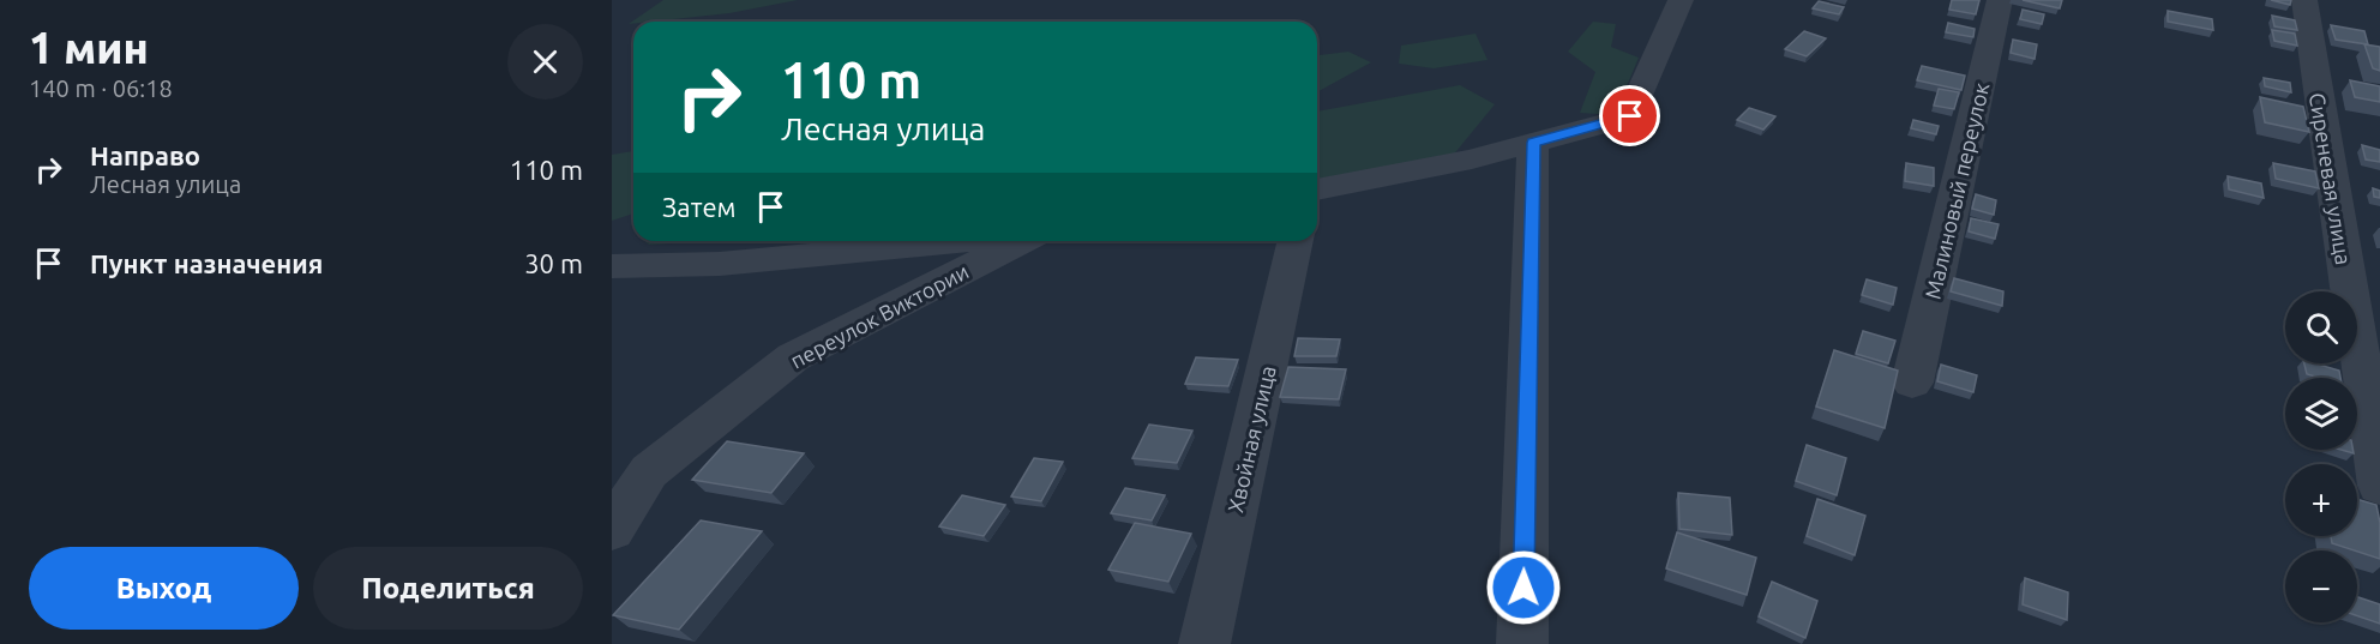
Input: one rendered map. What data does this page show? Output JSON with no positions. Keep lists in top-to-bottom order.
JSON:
{
  "streets": {
    "street": [
      "Сиреневая улица",
      "Малиновый переулок",
      "переулок Виктории",
      "Хвойная улица"
    ]
  },
  "page": {
    "heading": ["1 мин", "140 m · 06:18"],
    "turn": ["110 m", "Лесная улица"],
    "list": [
      {
        "name": "Направо",
        "note": "Лесная улица",
        "value": "110 m"
      },
      {
        "name": "Пункт назначения",
        "value": "30 m"
      }
    ],
    "then": "Затем",
    "map_buttons": ["+", "−"],
    "buttons": ["Выход", "Поделиться"]
  }
}
